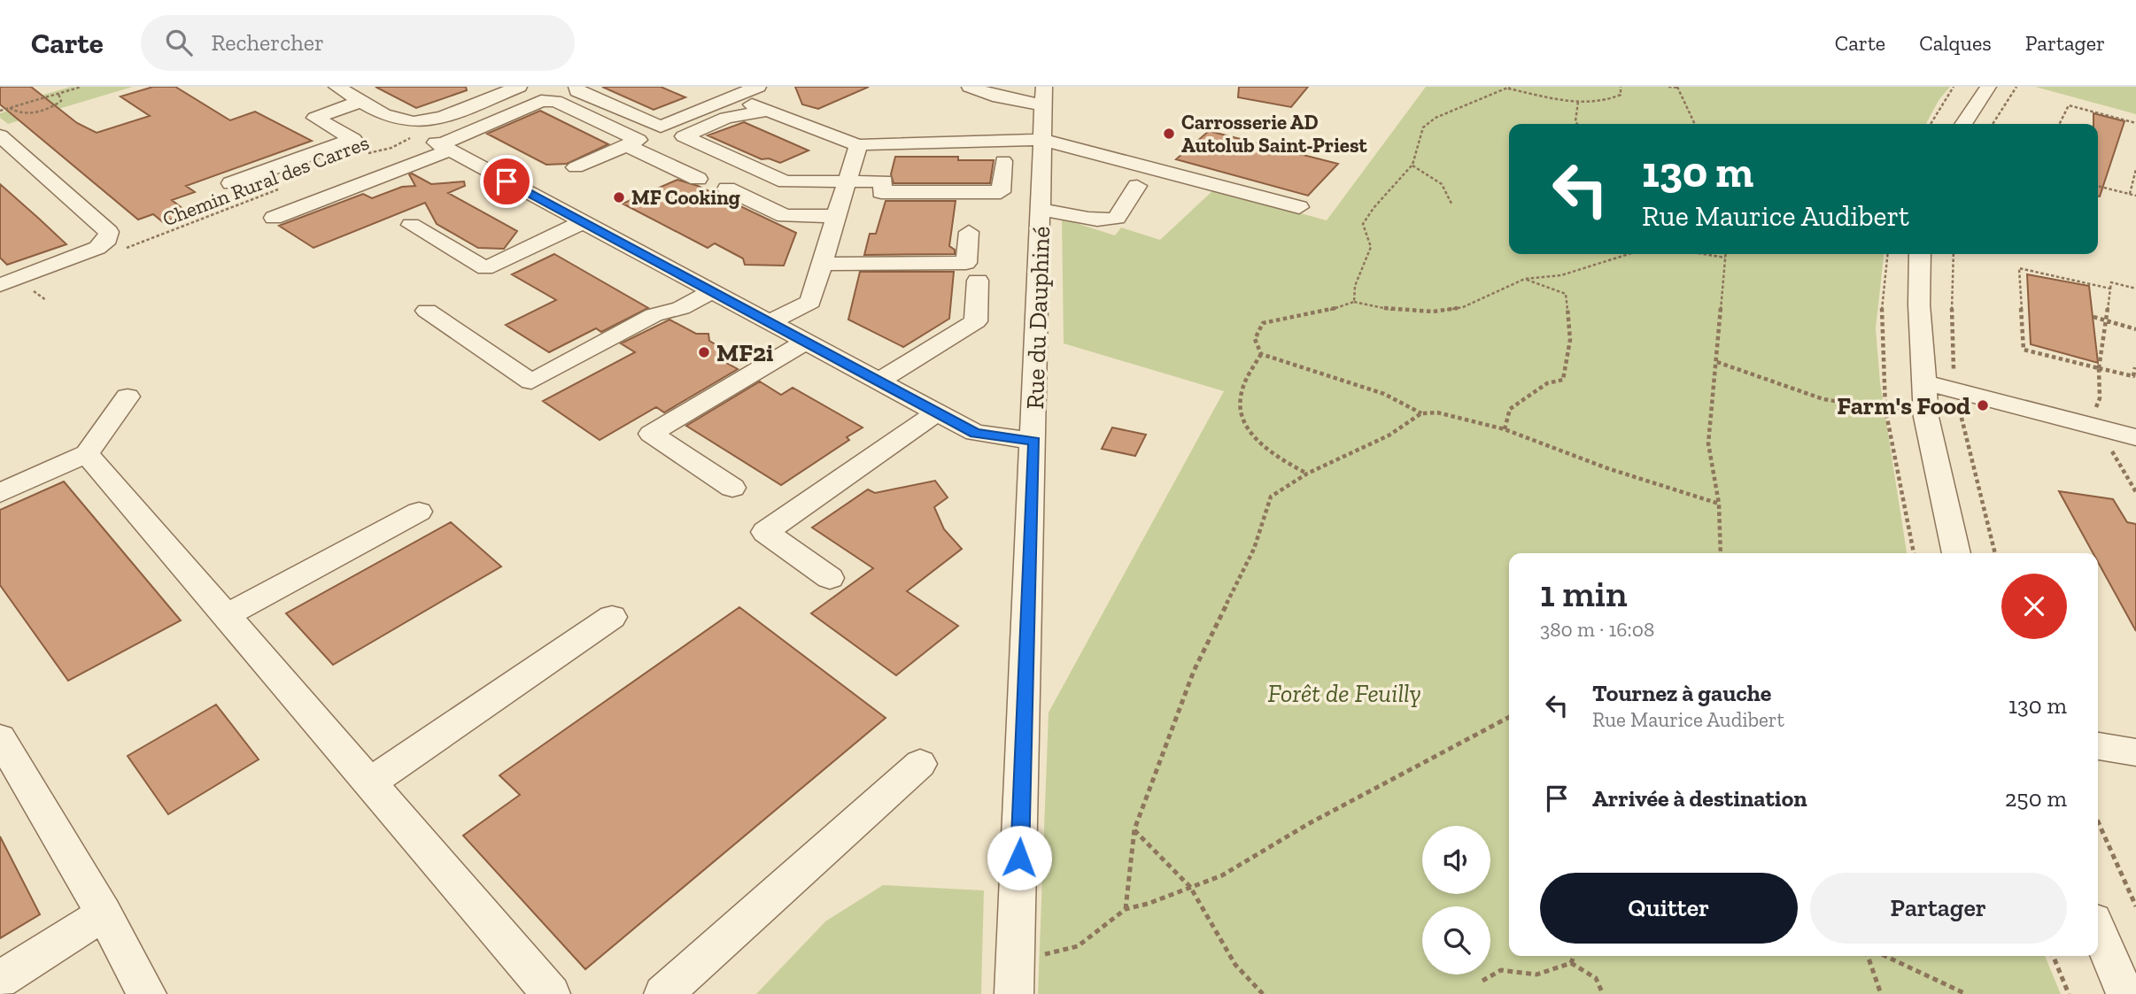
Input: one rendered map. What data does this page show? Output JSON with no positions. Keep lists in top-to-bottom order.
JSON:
{
  "streets": {
    "street": ["Rue du Dauphiné"],
    "path": ["Chemin Rural des Carres"]
  },
  "parks": ["Forêt de Feuilly"],
  "places": [
    "Carrosserie AD Autolub Saint-Priest",
    "MF Cooking",
    "MF2i",
    "Farm's Food"
  ],
  "page": {
    "header": "Carte",
    "search": "Rechercher",
    "nav": ["Carte", "Calques", "Partager"],
    "turn": ["130 m", "Rue Maurice Audibert"],
    "heading": ["1 min", "380 m · 16:08"],
    "list": [
      {
        "name": "Tournez à gauche",
        "note": "Rue Maurice Audibert",
        "value": "130 m"
      },
      {
        "name": "Arrivée à destination",
        "value": "250 m"
      }
    ],
    "buttons": ["Quitter", "Partager"]
  }
}
